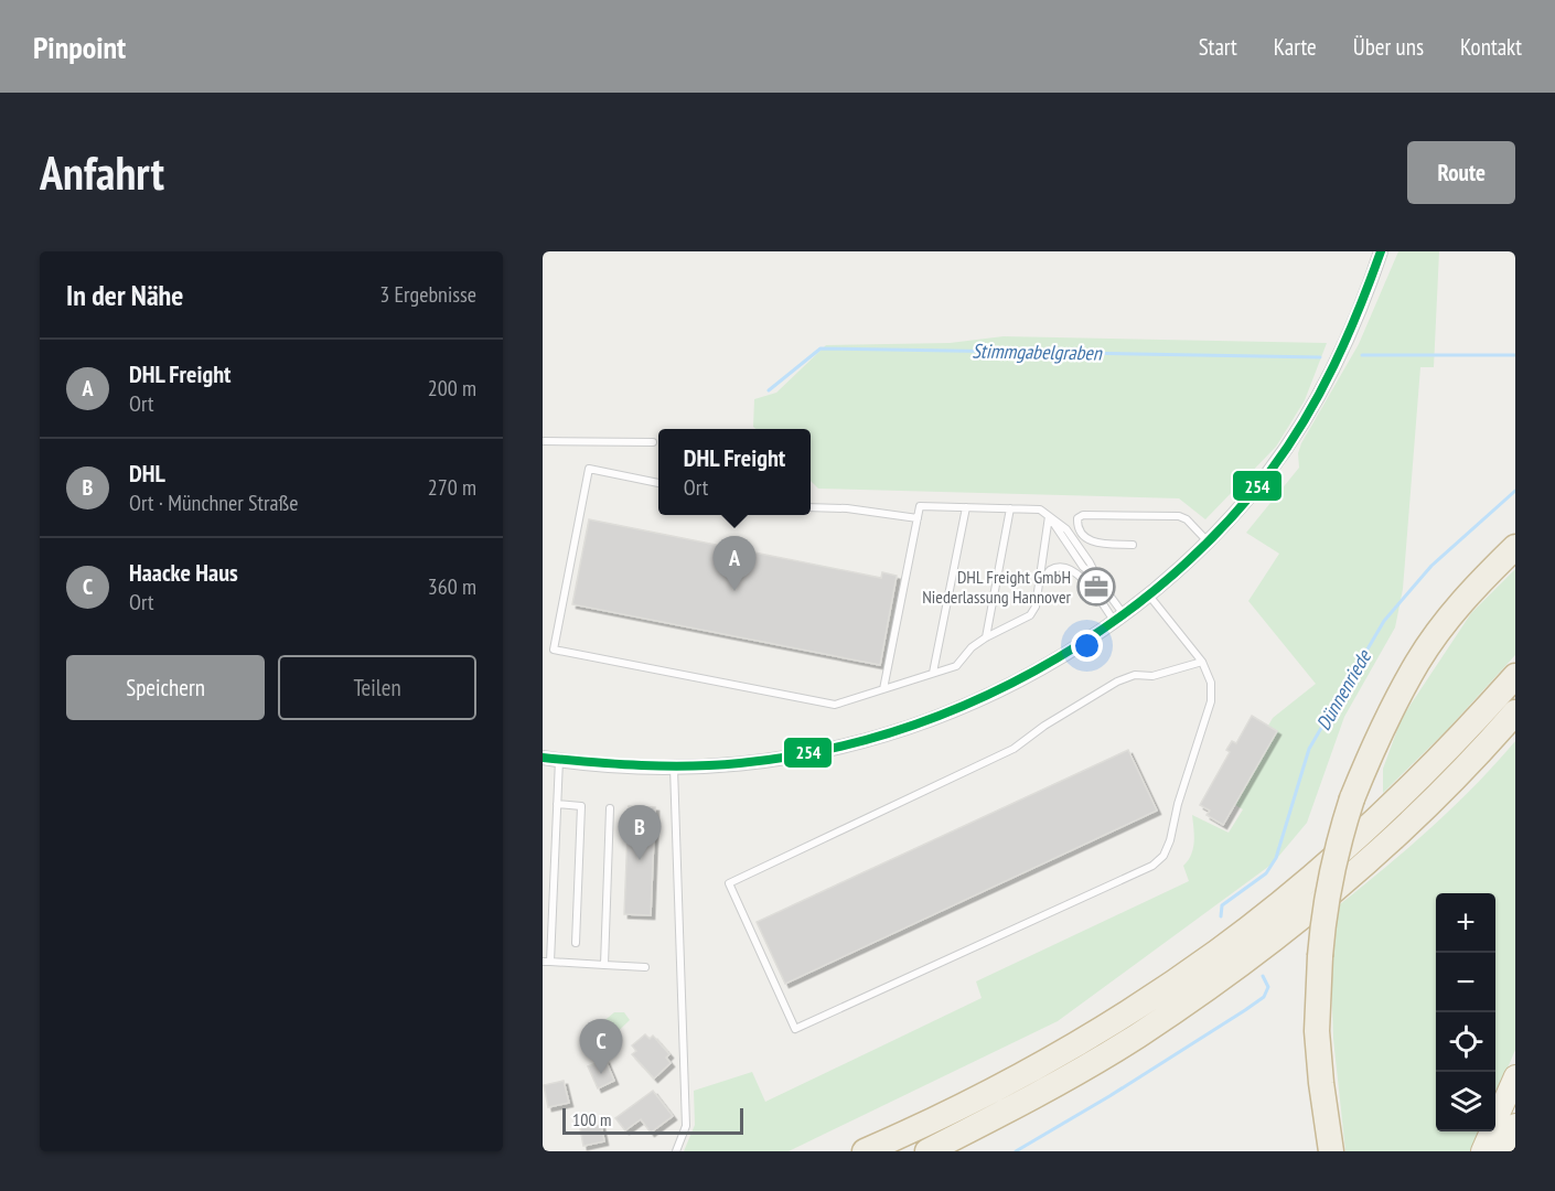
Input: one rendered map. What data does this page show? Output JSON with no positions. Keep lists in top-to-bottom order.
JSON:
{
  "water": ["Stimmgabelgraben", "Dünnenriede"],
  "places": {
    "office": ["DHL Freight GmbH Niederlassung Hannover"]
  },
  "lines": ["transit line 254"],
  "scale_bar": "100 m",
  "page": {
    "header": "Pinpoint",
    "nav": [
      "Start",
      "Karte",
      "Über uns",
      "Kontakt"
    ],
    "buttons": [
      "Route",
      ["Speichern", "Teilen"]
    ],
    "title": "Anfahrt",
    "heading": ["In der Nähe", "3 Ergebnisse"],
    "list": [
      {
        "mark": "A",
        "name": "DHL Freight",
        "note": "Ort",
        "value": "200 m"
      },
      {
        "mark": "B",
        "name": "DHL",
        "note": "Ort · Münchner Straße",
        "value": "270 m"
      },
      {
        "mark": "C",
        "name": "Haacke Haus",
        "note": "Ort",
        "value": "360 m"
      }
    ],
    "popup": ["DHL Freight", "Ort"],
    "pins": ["A", "B", "C"],
    "map_buttons": ["+", "−"],
    "scale": "100 m"
  }
}
